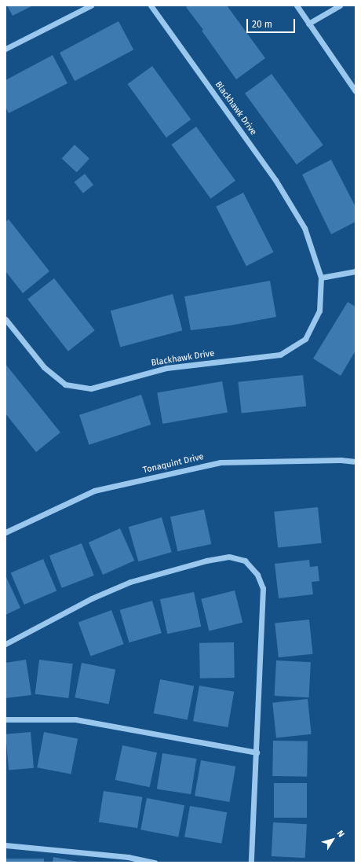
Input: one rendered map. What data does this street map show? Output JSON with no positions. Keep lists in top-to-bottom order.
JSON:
{
  "streets": {
    "street": ["Blackhawk Drive", "Tonaquint Drive"]
  },
  "scale_bar": "20 m",
  "north": "top right"
}
